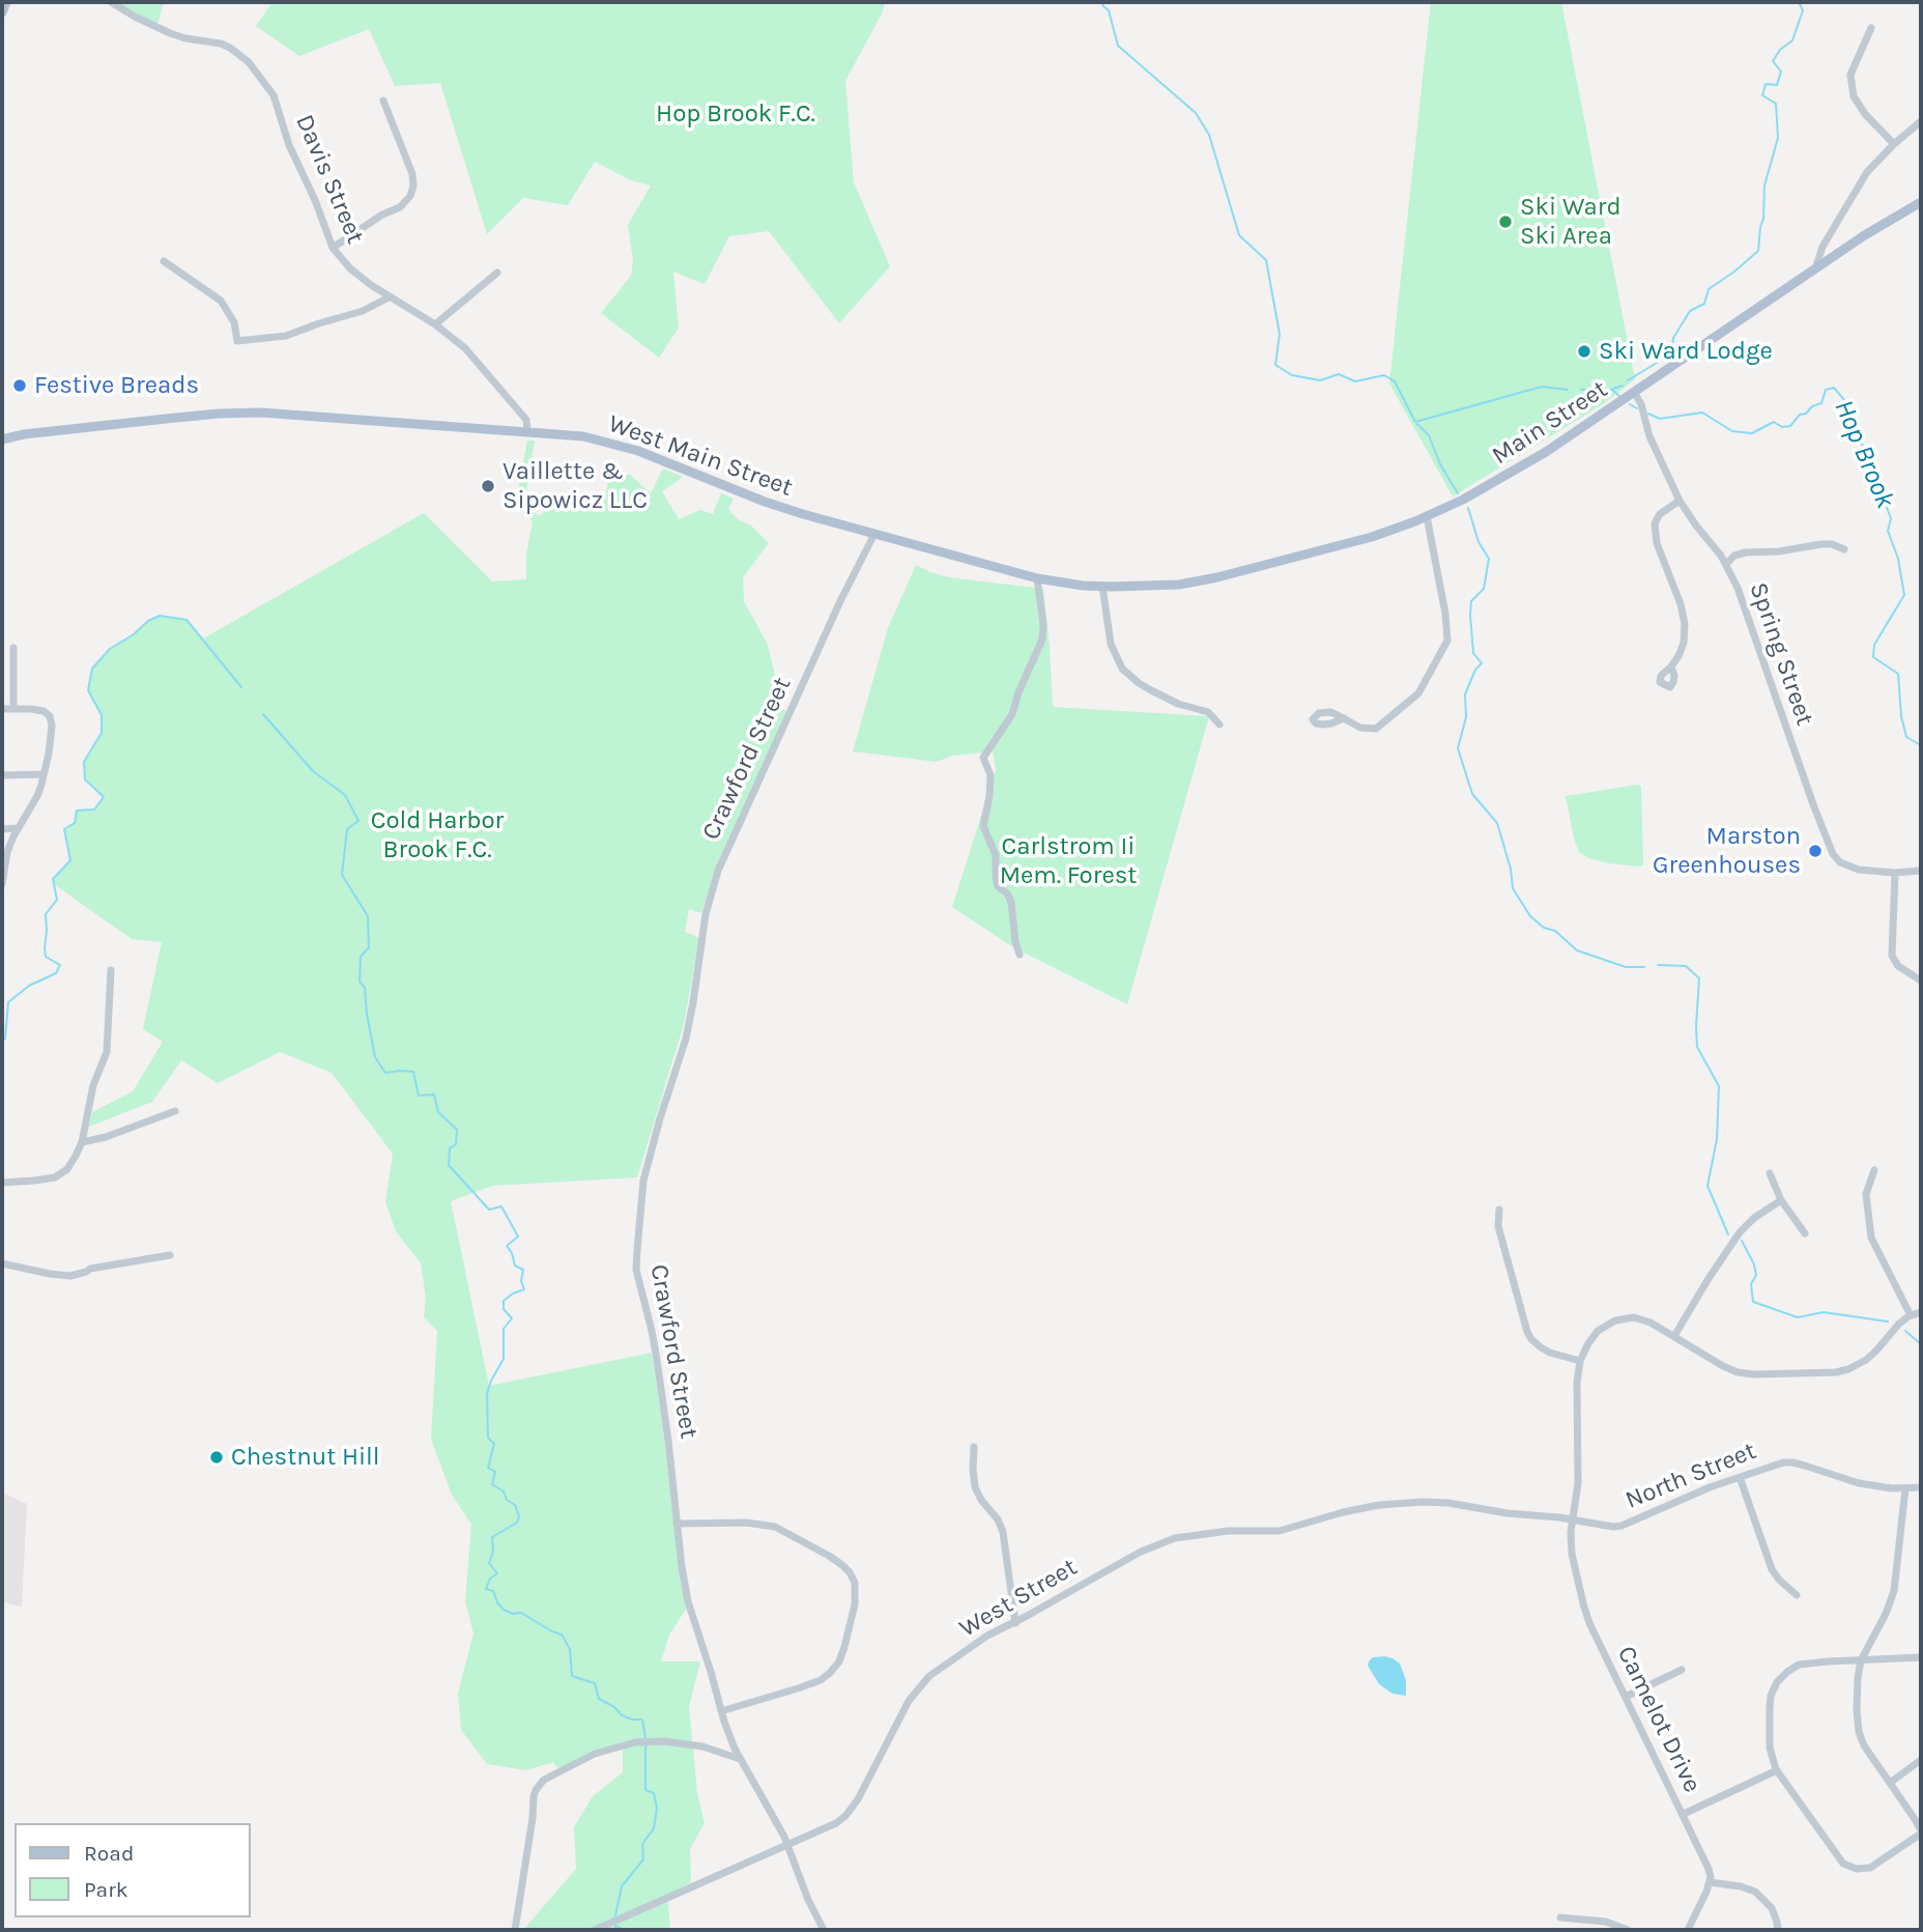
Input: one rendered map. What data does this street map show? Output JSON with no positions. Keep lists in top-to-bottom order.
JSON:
{
  "streets": {
    "main road": ["Main Street", "West Main Street"],
    "street": [
      "Davis Street",
      "Spring Street",
      "Crawford Street",
      "North Street",
      "West Street",
      "Camelot Drive"
    ]
  },
  "crossings": [
    ["Davis Street", "West Main Street"],
    ["Main Street", "West Main Street"],
    ["Main Street", "Spring Street"],
    ["West Main Street", "Crawford Street"],
    ["Crawford Street", "West Street"],
    ["North Street", "West Street"],
    ["North Street", "Camelot Drive"]
  ],
  "water": ["Hop Brook"],
  "parks": ["Hop Brook F.C.", "Cold Harbor Brook F.C.", "Carlstrom Ii Mem. Forest"],
  "places": [
    "Ski Ward Ski Area",
    "Ski Ward Lodge",
    "Festive Breads",
    "Vaillette & Sipowicz LLC",
    "Marston Greenhouses",
    "Chestnut Hill"
  ],
  "legend": ["Road", "Park"]
}
